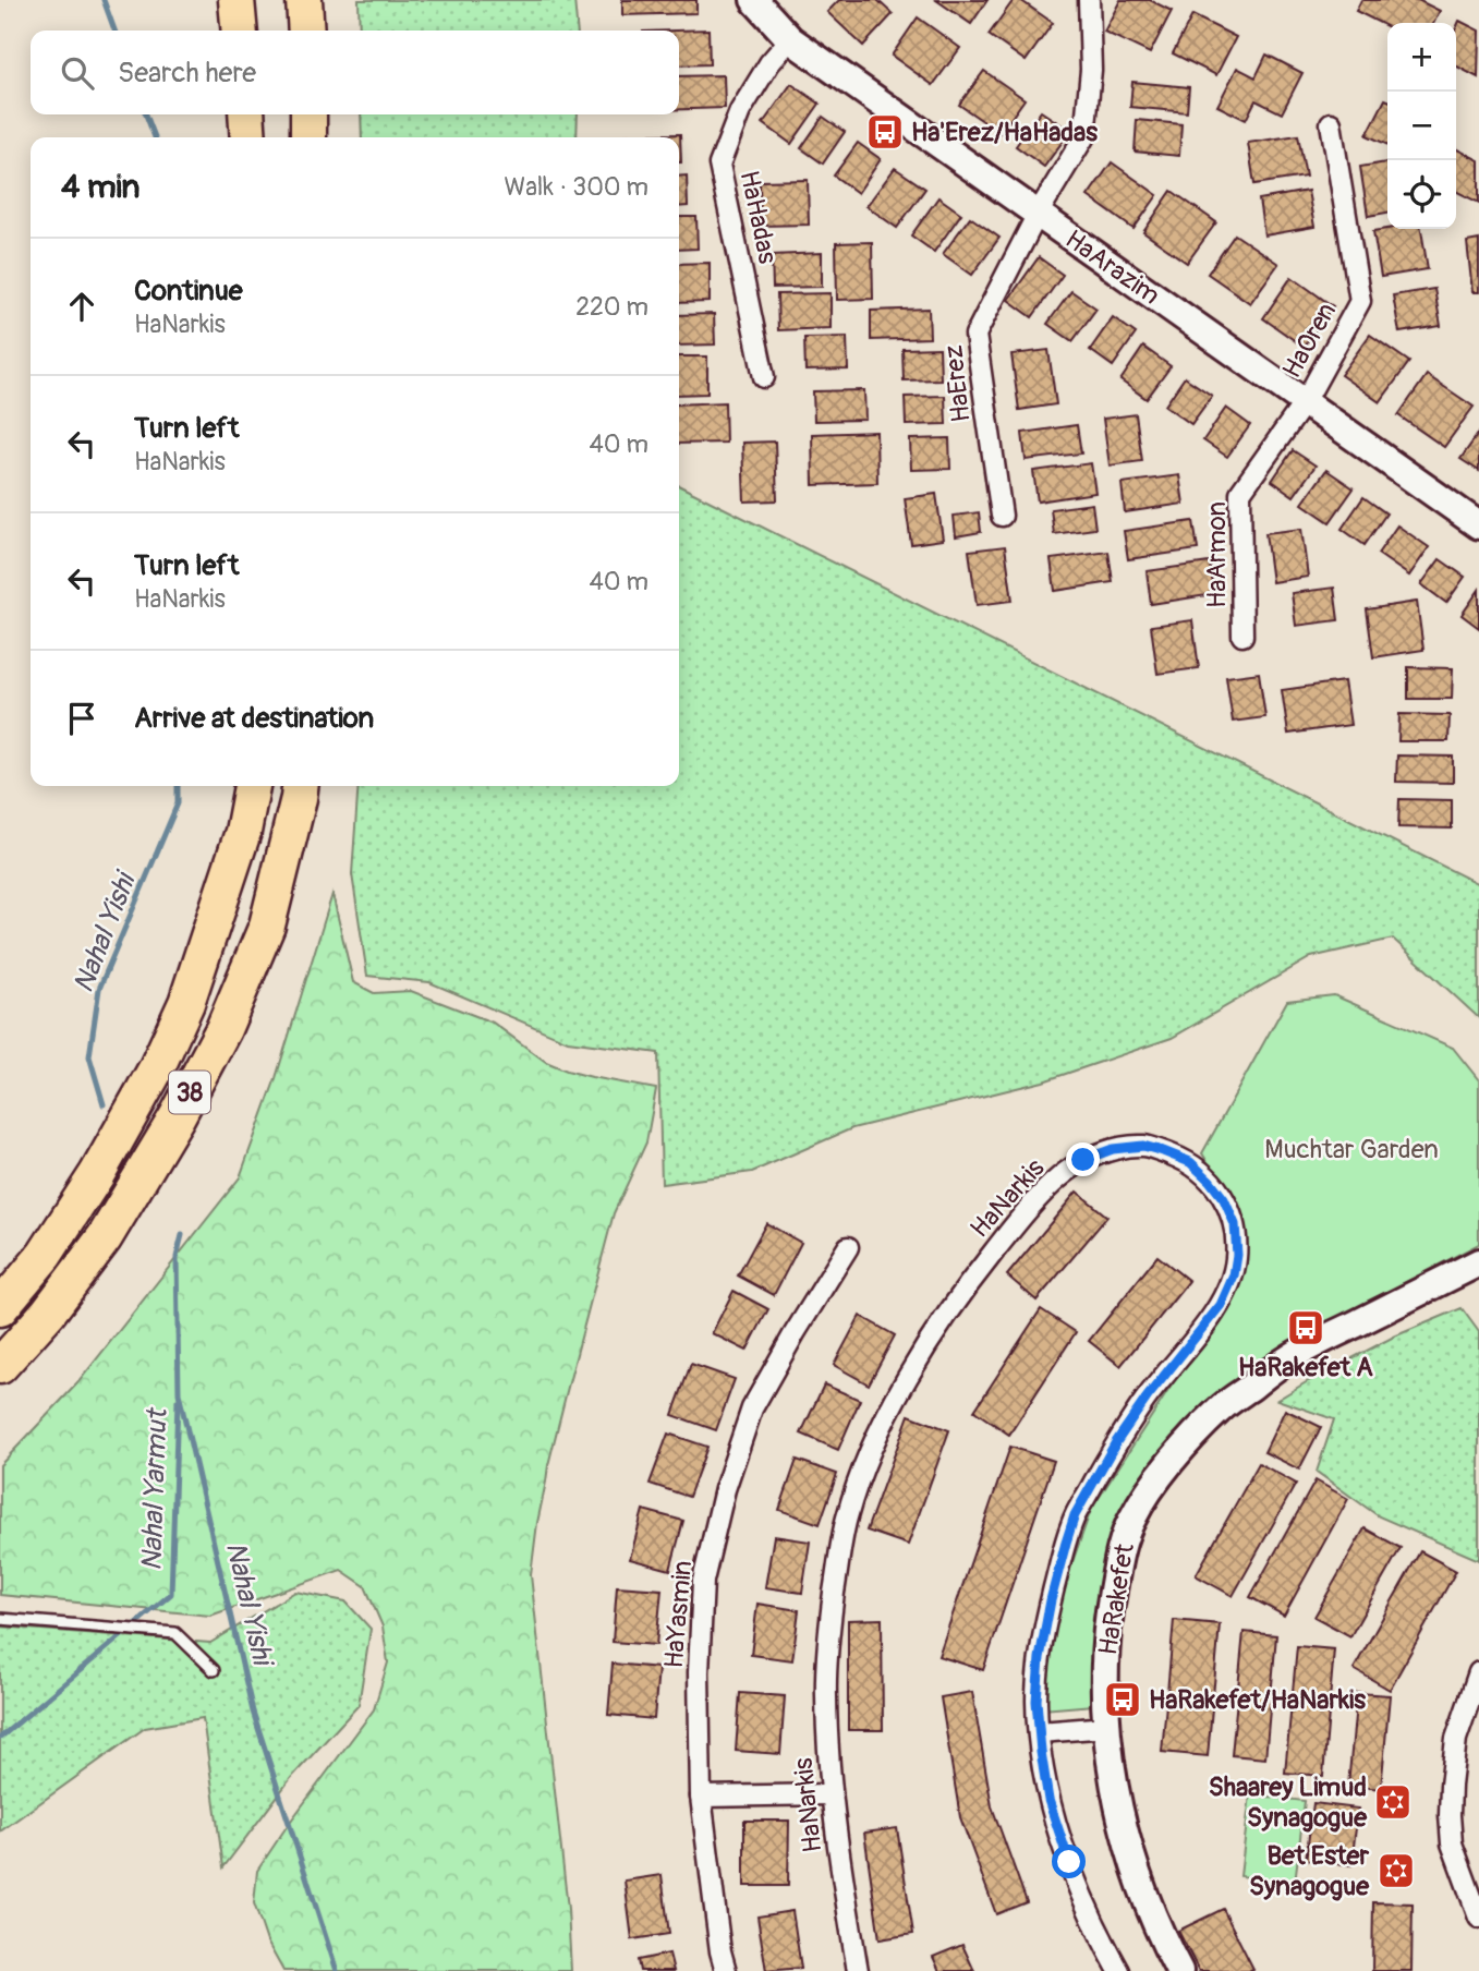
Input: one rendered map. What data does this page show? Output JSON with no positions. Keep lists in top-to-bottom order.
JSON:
{
  "streets": {
    "highway": ["38"],
    "street": [
      "HaHadas",
      "HaArazim",
      "HaOren",
      "HaErez",
      "HaArmon",
      "HaNarkis",
      "HaRakefet",
      "HaYasmin"
    ]
  },
  "crossings": [
    ["HaHadas", "HaArazim"],
    ["HaArazim", "HaOren"],
    ["HaArazim", "HaErez"],
    ["HaArazim", "HaArmon"],
    ["HaOren", "HaArmon"]
  ],
  "water": ["Nahal Yishi", "Nahal Yarmut"],
  "parks": ["Muchtar Garden"],
  "places": {
    "bus stop": ["Ha'Erez/HaHadas", "HaRakefet A", "HaRakefet/HaNarkis"],
    "synagogue": ["Shaarey Limud Synagogue", "Bet Ester Synagogue"]
  },
  "page": {
    "map_buttons": ["+", "−"],
    "search": "Search here",
    "heading": ["4 min", "Walk · 300 m"],
    "list": [
      ["Continue", "HaNarkis", "220 m"],
      ["Turn left", "HaNarkis", "40 m"],
      ["Turn left", "HaNarkis", "40 m"],
      "Arrive at destination"
    ]
  }
}
